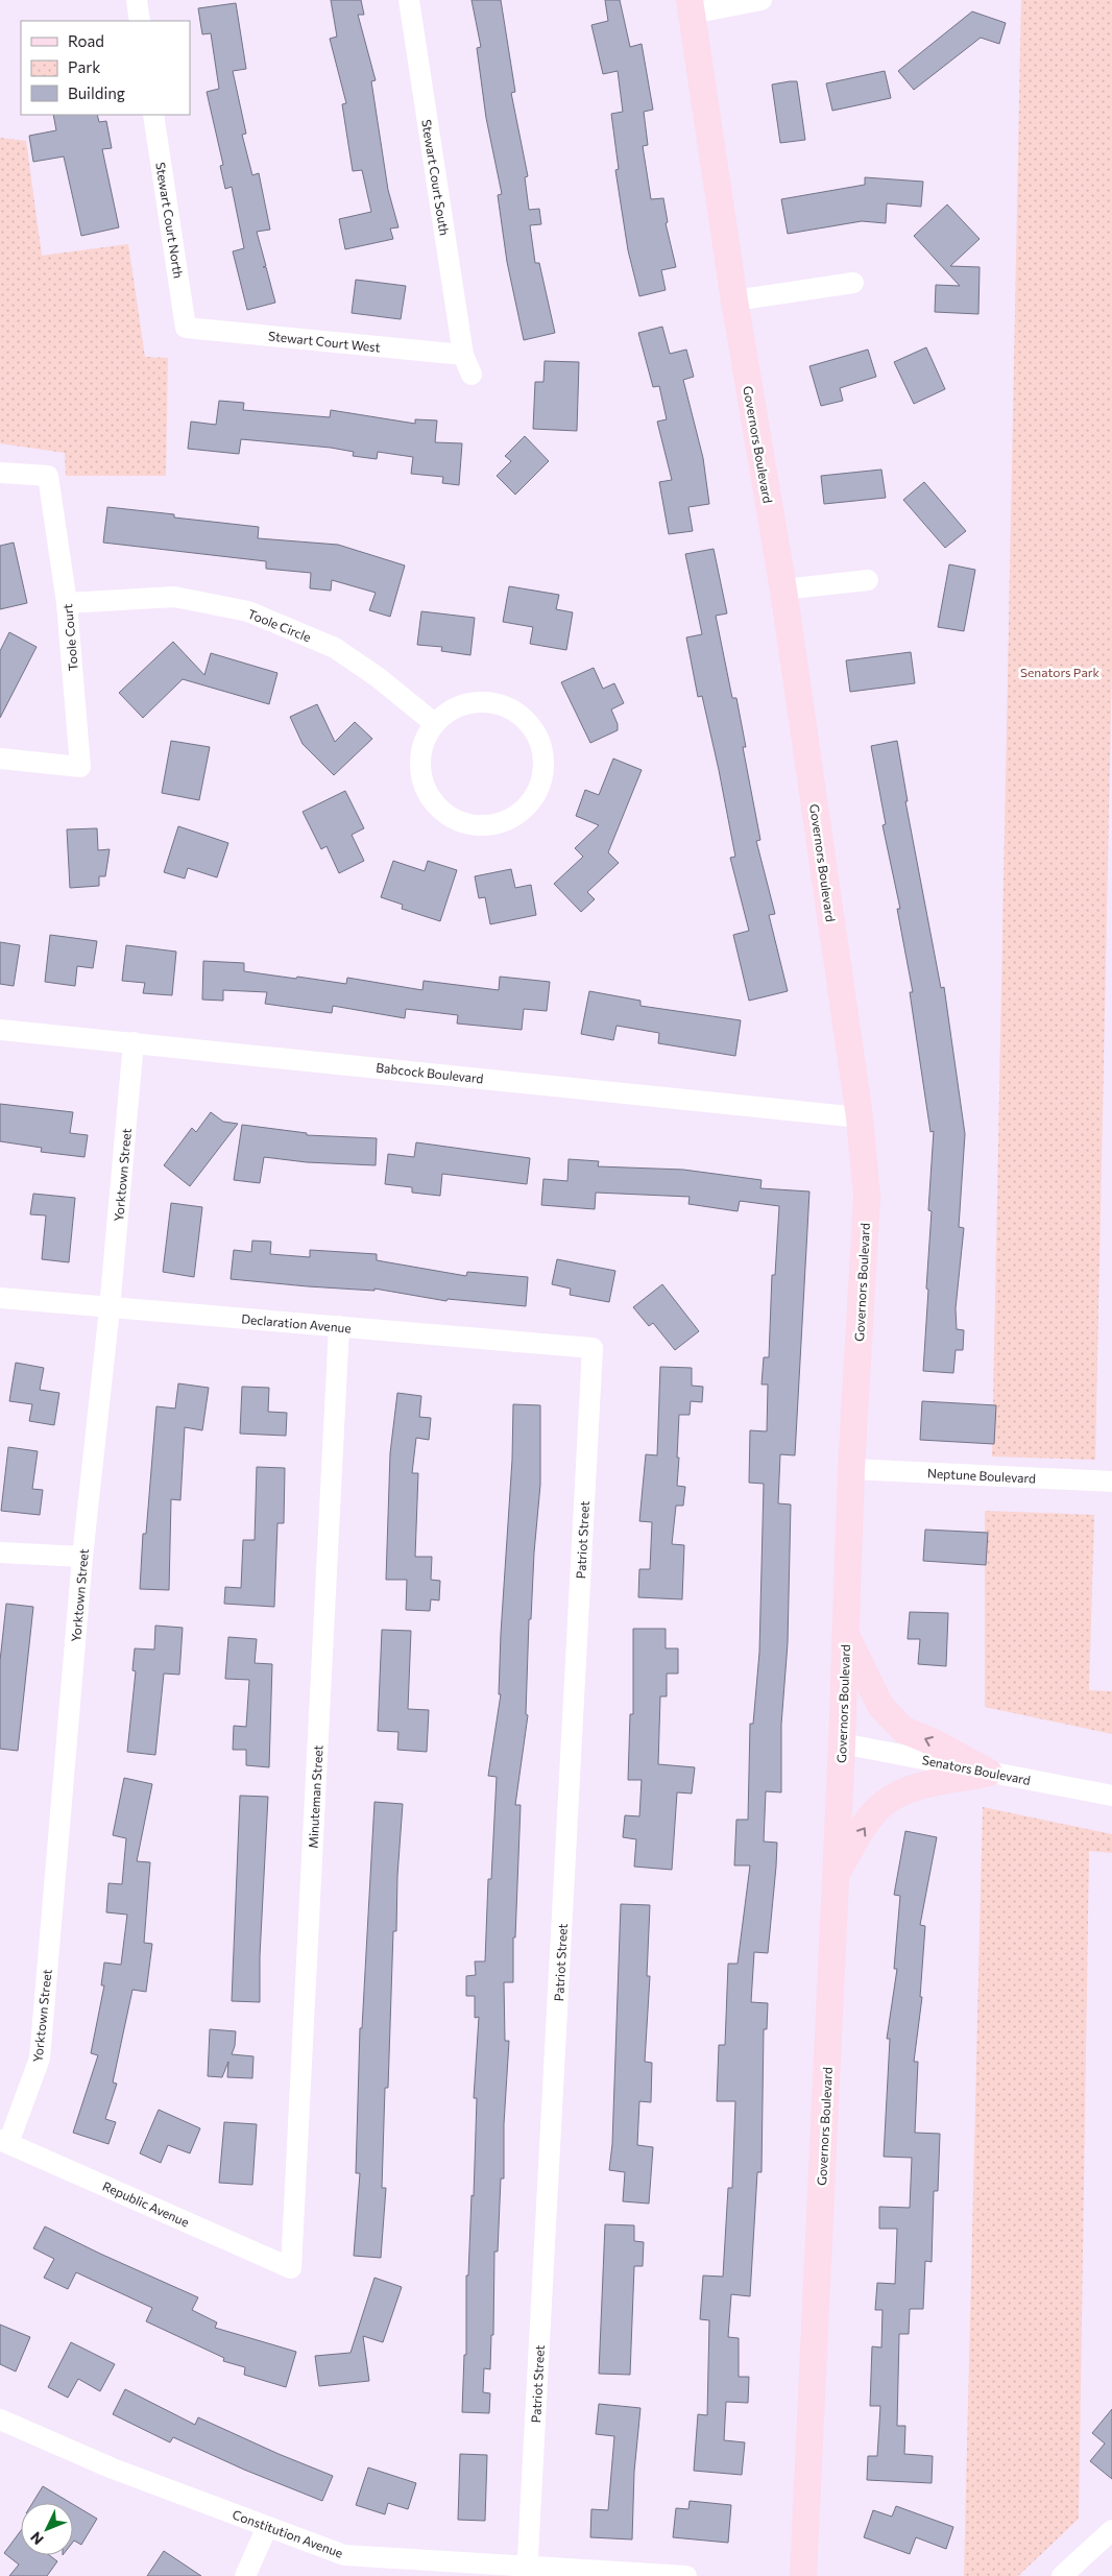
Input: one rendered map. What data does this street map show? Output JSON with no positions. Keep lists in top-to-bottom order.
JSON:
{
  "streets": {
    "main road": ["Governors Boulevard"],
    "street": [
      "Stewart Court South",
      "Stewart Court North",
      "Stewart Court West",
      "Toole Circle",
      "Toole Court",
      "Babcock Boulevard",
      "Yorktown Street",
      "Declaration Avenue",
      "Neptune Boulevard",
      "Patriot Street",
      "Senators Boulevard",
      "Minuteman Street",
      "Republic Avenue",
      "Constitution Avenue"
    ]
  },
  "crossings": [
    ["Stewart Court South", "Stewart Court West"],
    ["Stewart Court North", "Stewart Court West"],
    ["Governors Boulevard", "Babcock Boulevard"],
    ["Governors Boulevard", "Neptune Boulevard"],
    ["Governors Boulevard", "Senators Boulevard"],
    ["Toole Circle", "Toole Court"],
    ["Babcock Boulevard", "Yorktown Street"],
    ["Yorktown Street", "Declaration Avenue"],
    ["Yorktown Street", "Republic Avenue"],
    ["Declaration Avenue", "Patriot Street"],
    ["Declaration Avenue", "Minuteman Street"],
    ["Patriot Street", "Constitution Avenue"],
    ["Minuteman Street", "Republic Avenue"]
  ],
  "parks": ["Senators Park"],
  "legend": ["Road", "Park", "Building"],
  "north": "bottom left"
}
